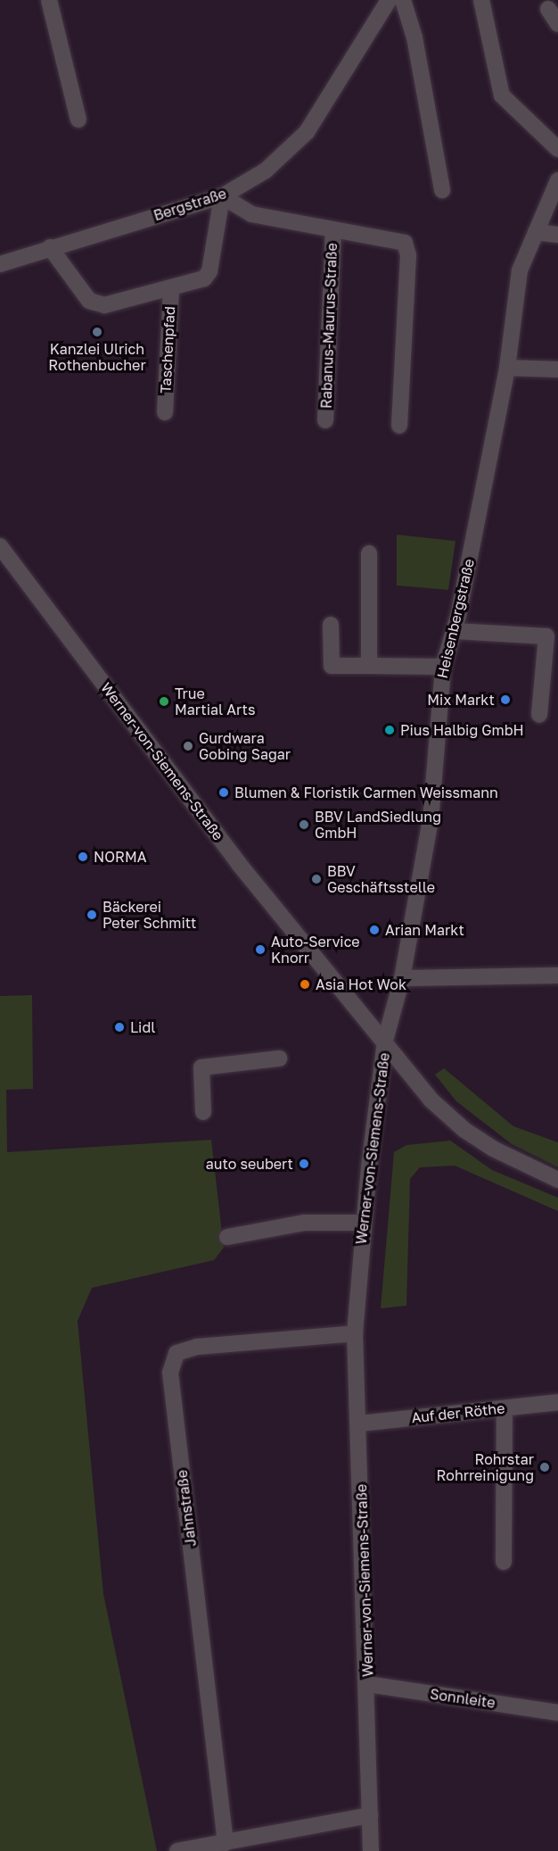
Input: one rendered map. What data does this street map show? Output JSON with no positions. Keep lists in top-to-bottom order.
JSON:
{
  "streets": {
    "street": [
      "Bergstraße",
      "Rabanus-Maurus-Straße",
      "Taschenpfad",
      "Heisenbergstraße",
      "Werner-von-Siemens-Straße",
      "Auf der Röthe",
      "Jahnstraße",
      "Sonnleite"
    ]
  },
  "crossings": [
    ["Bergstraße", "Rabanus-Maurus-Straße"],
    ["Bergstraße", "Taschenpfad"],
    ["Rabanus-Maurus-Straße", "Taschenpfad"],
    ["Heisenbergstraße", "Werner-von-Siemens-Straße"],
    ["Werner-von-Siemens-Straße", "Auf der Röthe"],
    ["Werner-von-Siemens-Straße", "Jahnstraße"],
    ["Werner-von-Siemens-Straße", "Sonnleite"]
  ],
  "places": [
    "Kanzlei Ulrich Rothenbucher",
    "Mix Markt",
    "True Martial Arts",
    "Pius Halbig GmbH",
    "Gurdwara Gobing Sagar",
    "Blumen & Floristik Carmen Weissmann",
    "BBV LandSiedlung GmbH",
    "NORMA",
    "BBV Geschäftsstelle",
    "Bäckerei Peter Schmitt",
    "Arian Markt",
    "Auto-Service Knorr",
    "Asia Hot Wok",
    "Lidl",
    "auto seubert",
    "Rohrstar Rohrreinigung"
  ]
}
